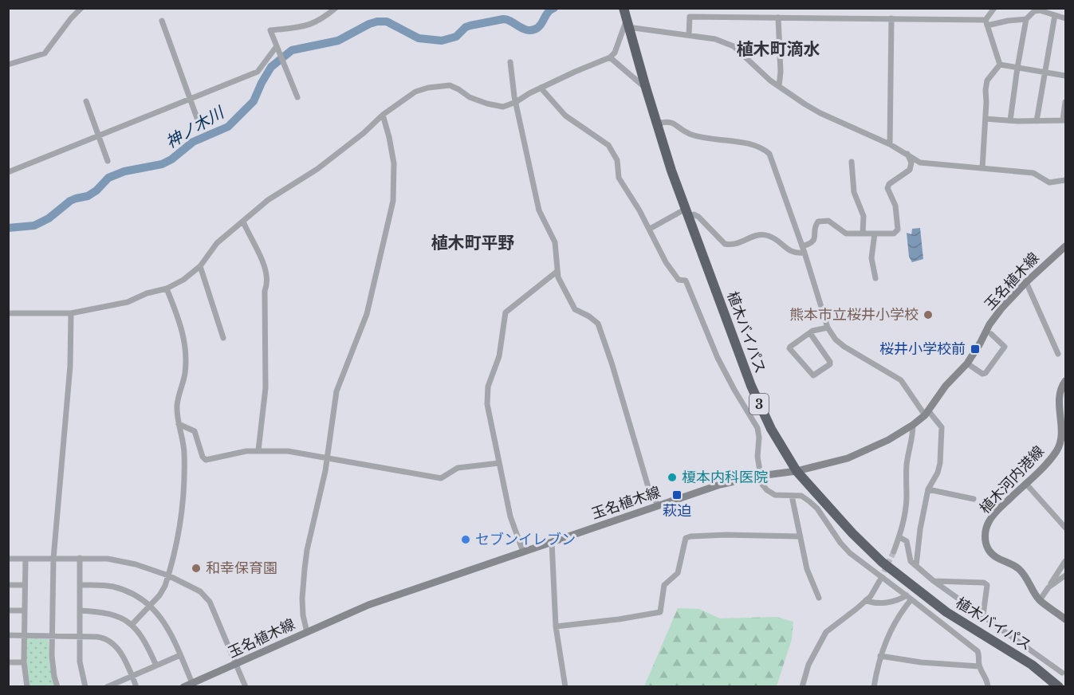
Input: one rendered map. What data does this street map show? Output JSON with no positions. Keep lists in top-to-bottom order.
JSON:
{
  "streets": {
    "highway": ["植木バイパス", "3"],
    "main road": ["玉名植木線", "植木河内港線"]
  },
  "crossings": [
    ["玉名植木線", "植木バイパス"]
  ],
  "districts": ["植木町滴水", "植木町平野"],
  "water": ["神ノ木川"],
  "places": {
    "other": [
      "熊本市立桜井小学校",
      "榎本内科医院",
      "セブンイレブン",
      "和幸保育園"
    ],
    "transit": ["桜井小学校前", "萩迫"]
  }
}
